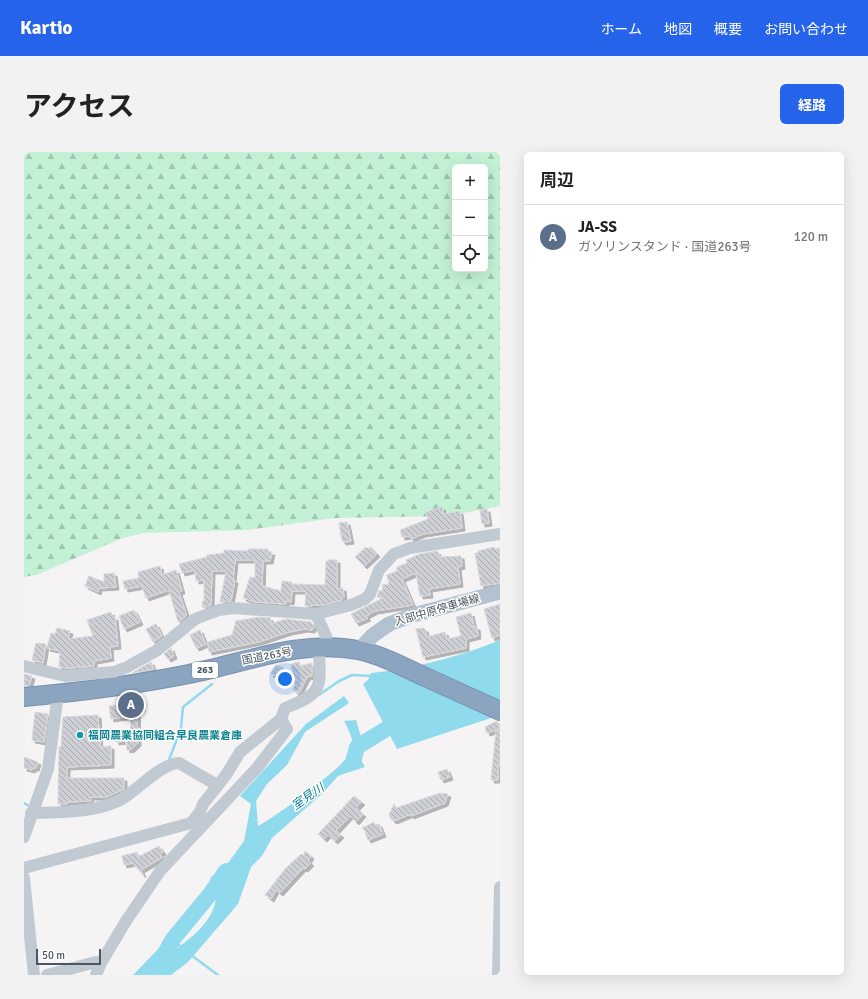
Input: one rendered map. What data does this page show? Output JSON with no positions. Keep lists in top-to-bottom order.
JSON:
{
  "streets": {
    "highway": ["国道263号", "263"],
    "main road": ["入部中原停車場線"]
  },
  "crossings": [
    ["入部中原停車場線", "国道263号"]
  ],
  "water": ["室見川"],
  "places": ["福岡農業協同組合早良農業倉庫"],
  "scale_bar": "50 m",
  "page": {
    "header": "Kartio",
    "nav": [
      "ホーム",
      "地図",
      "概要",
      "お問い合わせ"
    ],
    "title": "アクセス",
    "buttons": "経路",
    "heading": "周辺",
    "map_buttons": ["+", "−"],
    "list": [
      {
        "mark": "A",
        "name": "JA-SS",
        "note": "ガソリンスタンド · 国道263号",
        "value": "120 m"
      }
    ],
    "pins": "A",
    "scale": "50 m"
  }
}
